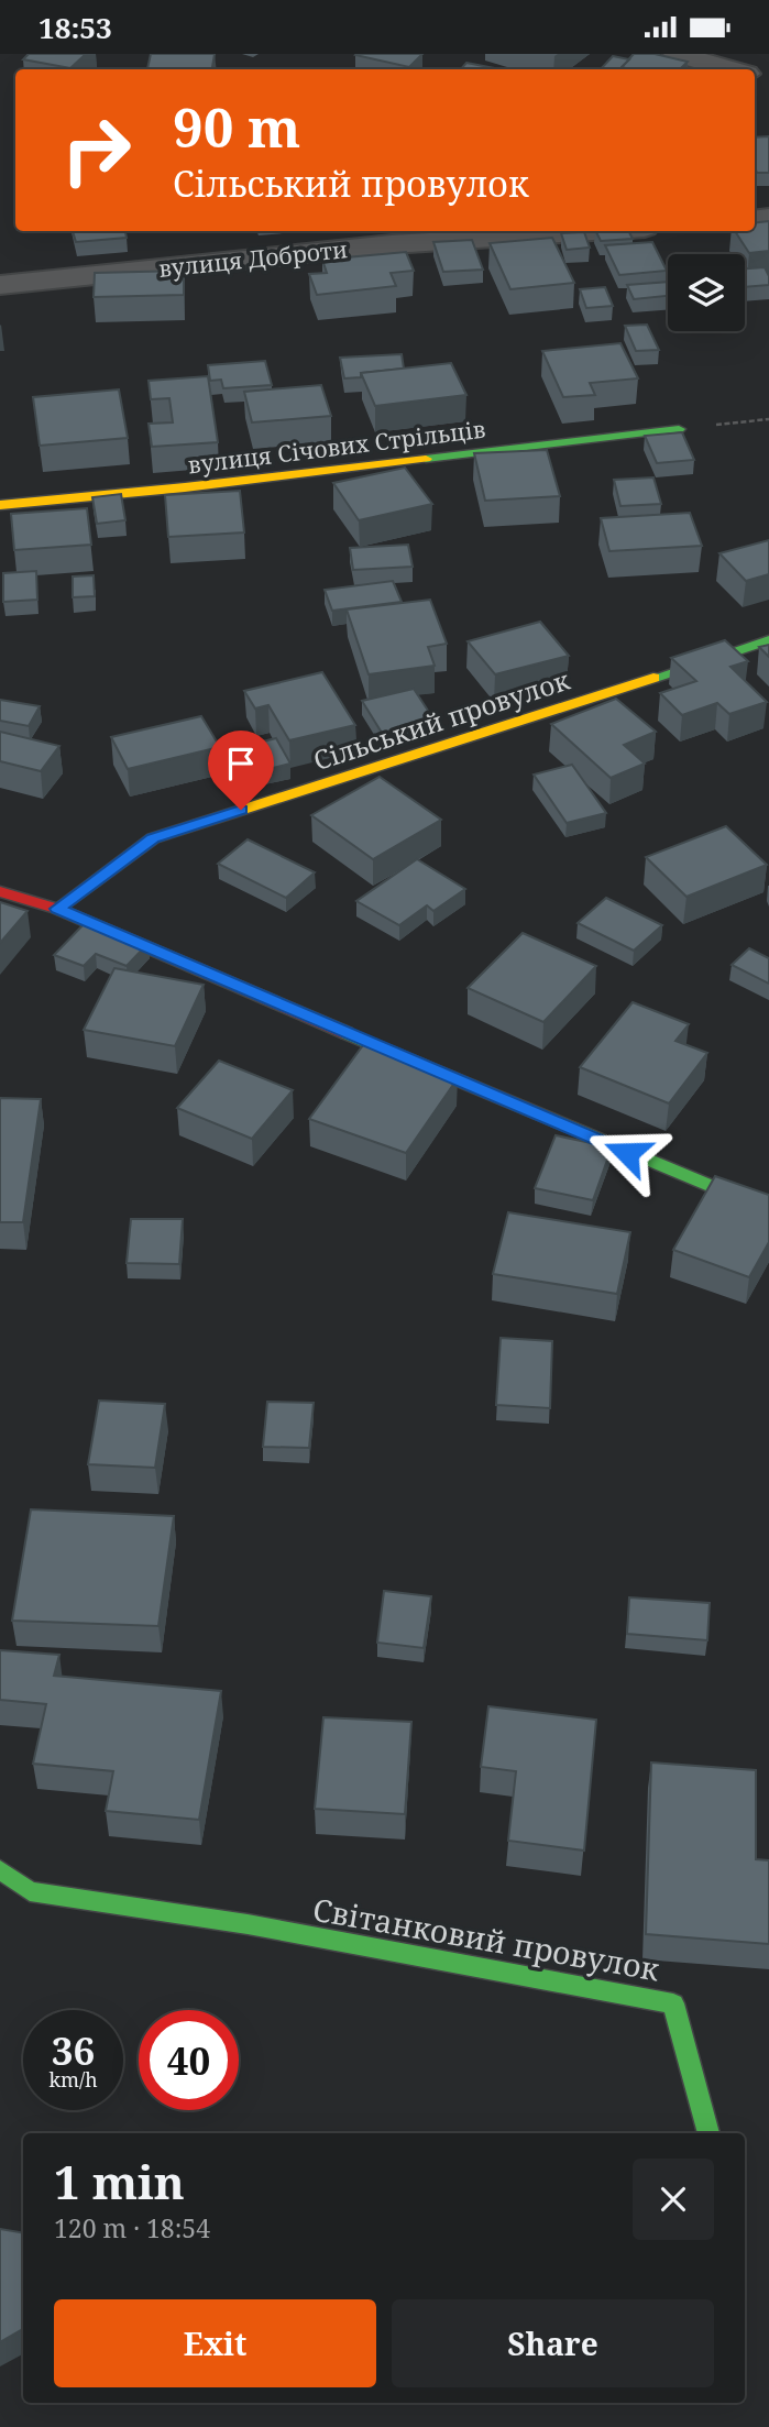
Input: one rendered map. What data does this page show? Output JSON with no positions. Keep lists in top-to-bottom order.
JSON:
{
  "streets": {
    "street": [
      "вулиця Доброти",
      "вулиця Січових Стрільців",
      "Сільський провулок",
      "Світанковий провулок"
    ]
  },
  "page": {
    "status": "18:53",
    "turn": ["90 m", "Сільський провулок"],
    "speed": "36 km/h",
    "limit": "40",
    "heading": ["1 min", "120 m · 18:54"],
    "buttons": ["Exit", "Share"]
  }
}
